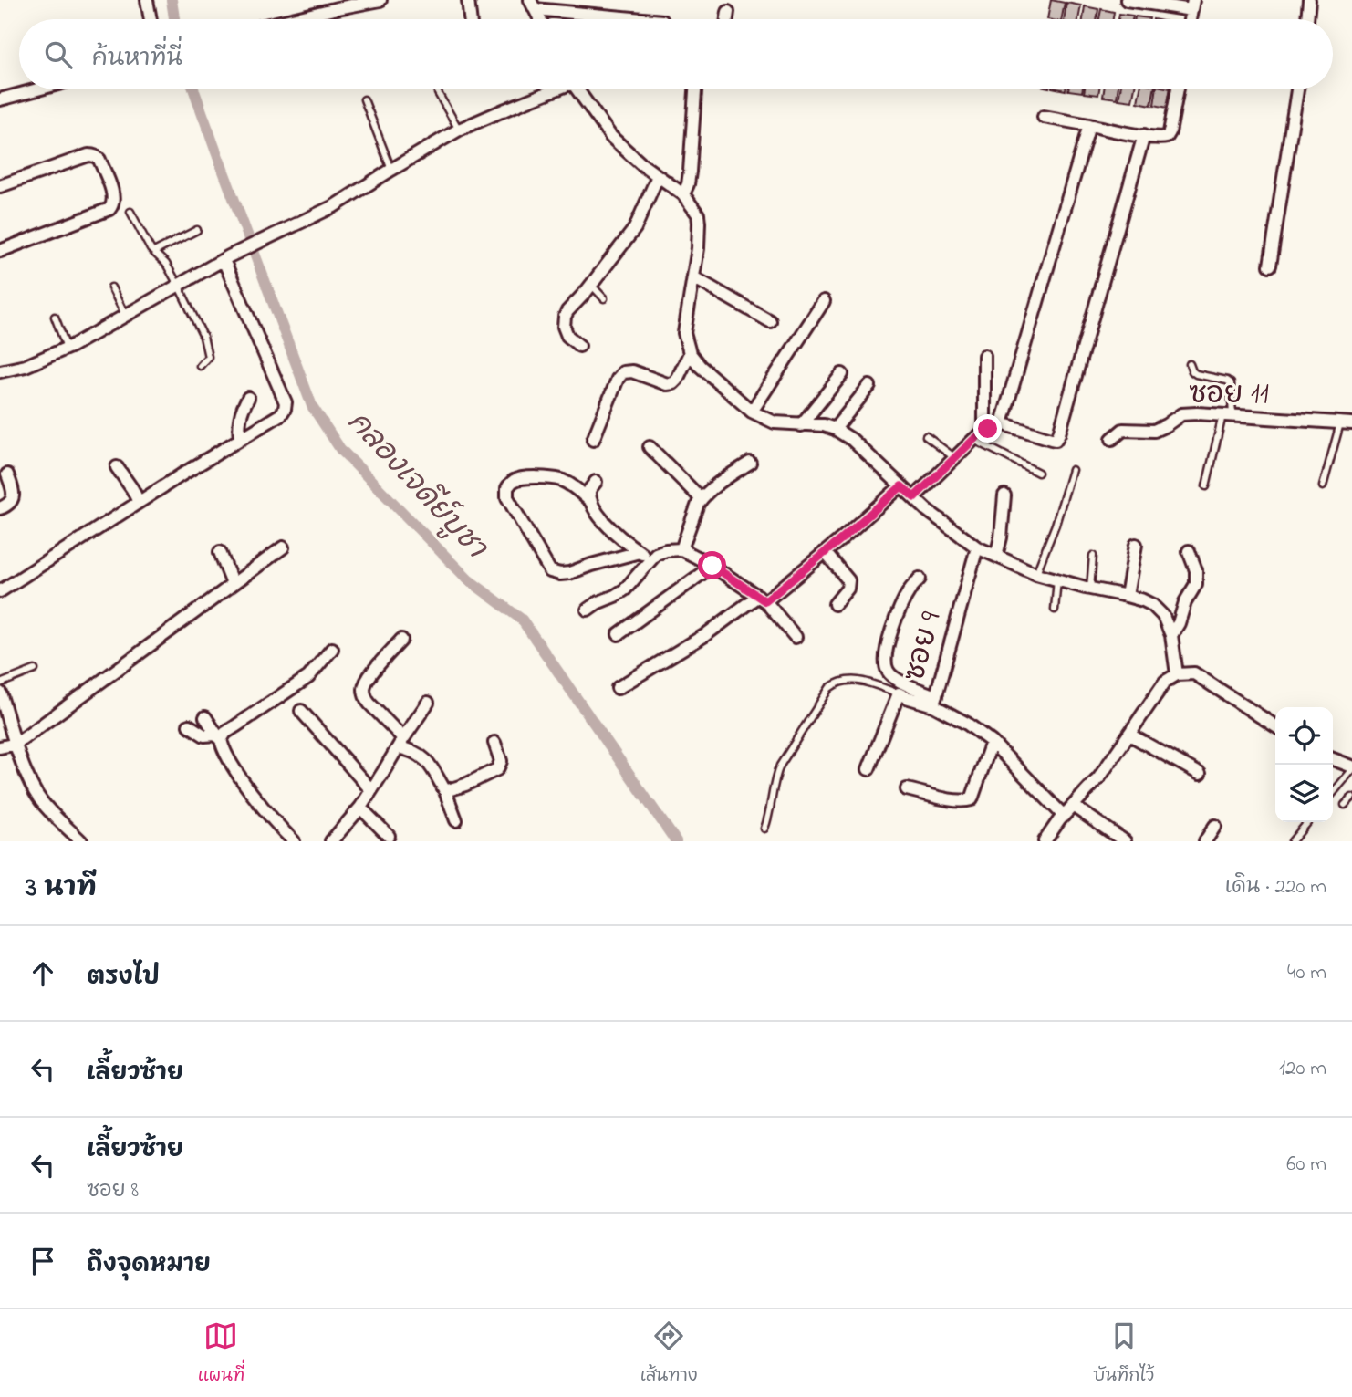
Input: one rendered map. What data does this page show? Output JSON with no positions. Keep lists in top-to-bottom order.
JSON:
{
  "streets": {
    "street": ["ซอย 11", "ซอย 9"]
  },
  "water": ["คลองเจดีย์บูชา"],
  "page": {
    "search": "ค้นหาที่นี่",
    "heading": ["3 นาที", "เดิน · 220 m"],
    "list": [
      ["ตรงไป", "40 m"],
      ["เลี้ยวซ้าย", "120 m"],
      ["เลี้ยวซ้าย", "ซอย 8", "60 m"],
      "ถึงจุดหมาย"
    ],
    "nav": ["แผนที่", "เส้นทาง", "บันทึกไว้"]
  }
}
